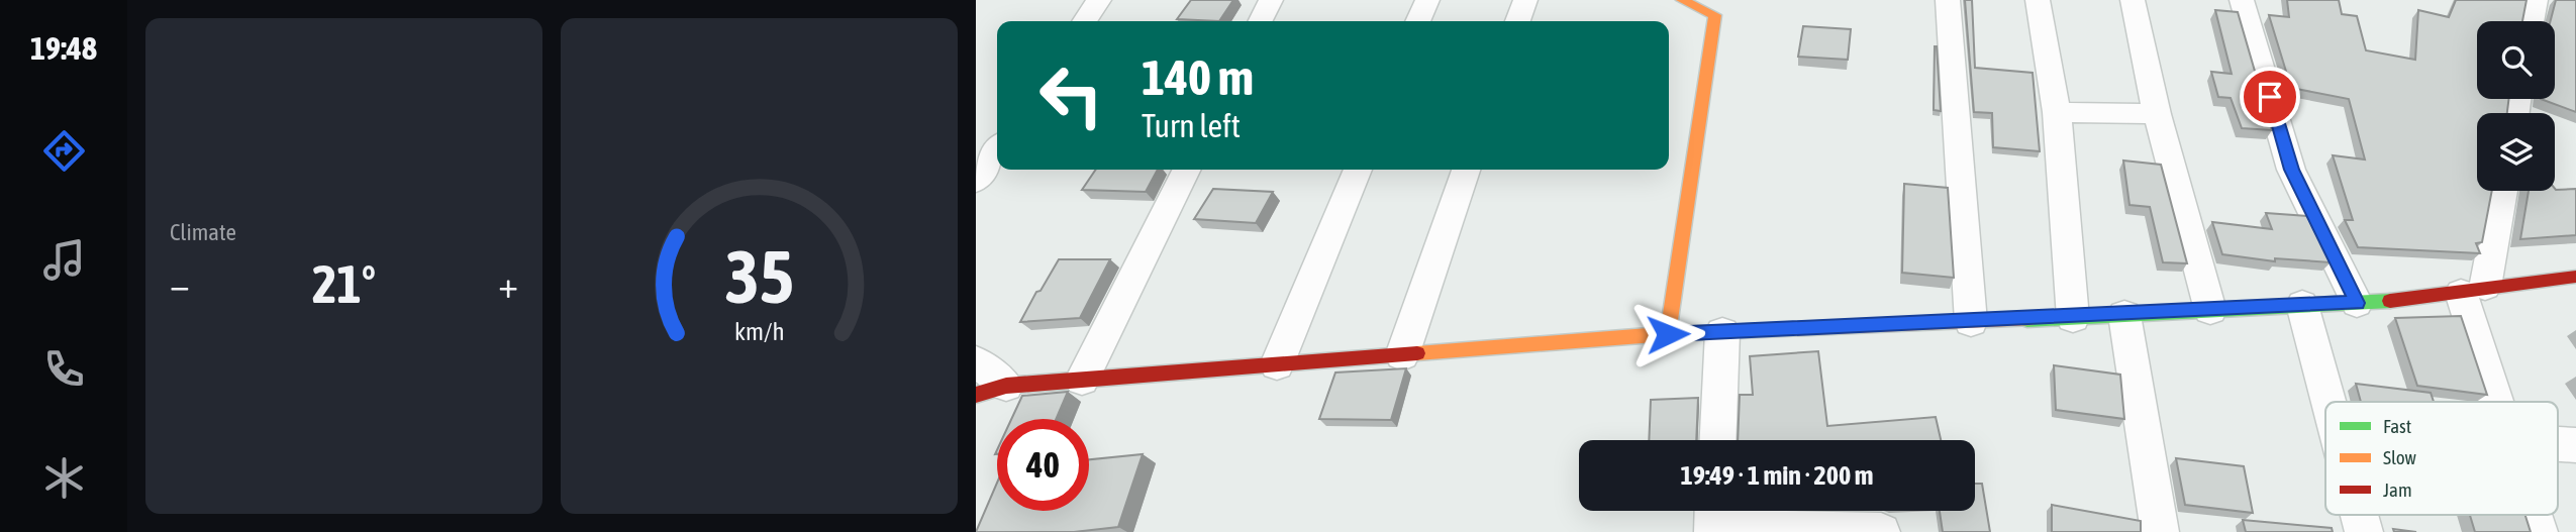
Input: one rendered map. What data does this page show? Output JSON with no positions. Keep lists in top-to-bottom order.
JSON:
{
  "legend": ["Fast", "Slow", "Jam"],
  "page": {
    "tabs": "19:48",
    "tile": "Climate",
    "turn": ["140 m", "Turn left"],
    "heat": ["−", "21°", "+"],
    "limit": "40",
    "trip": "19:49 · 1 min · 200 m",
    "gauge": ["35", "km/h"]
  }
}
